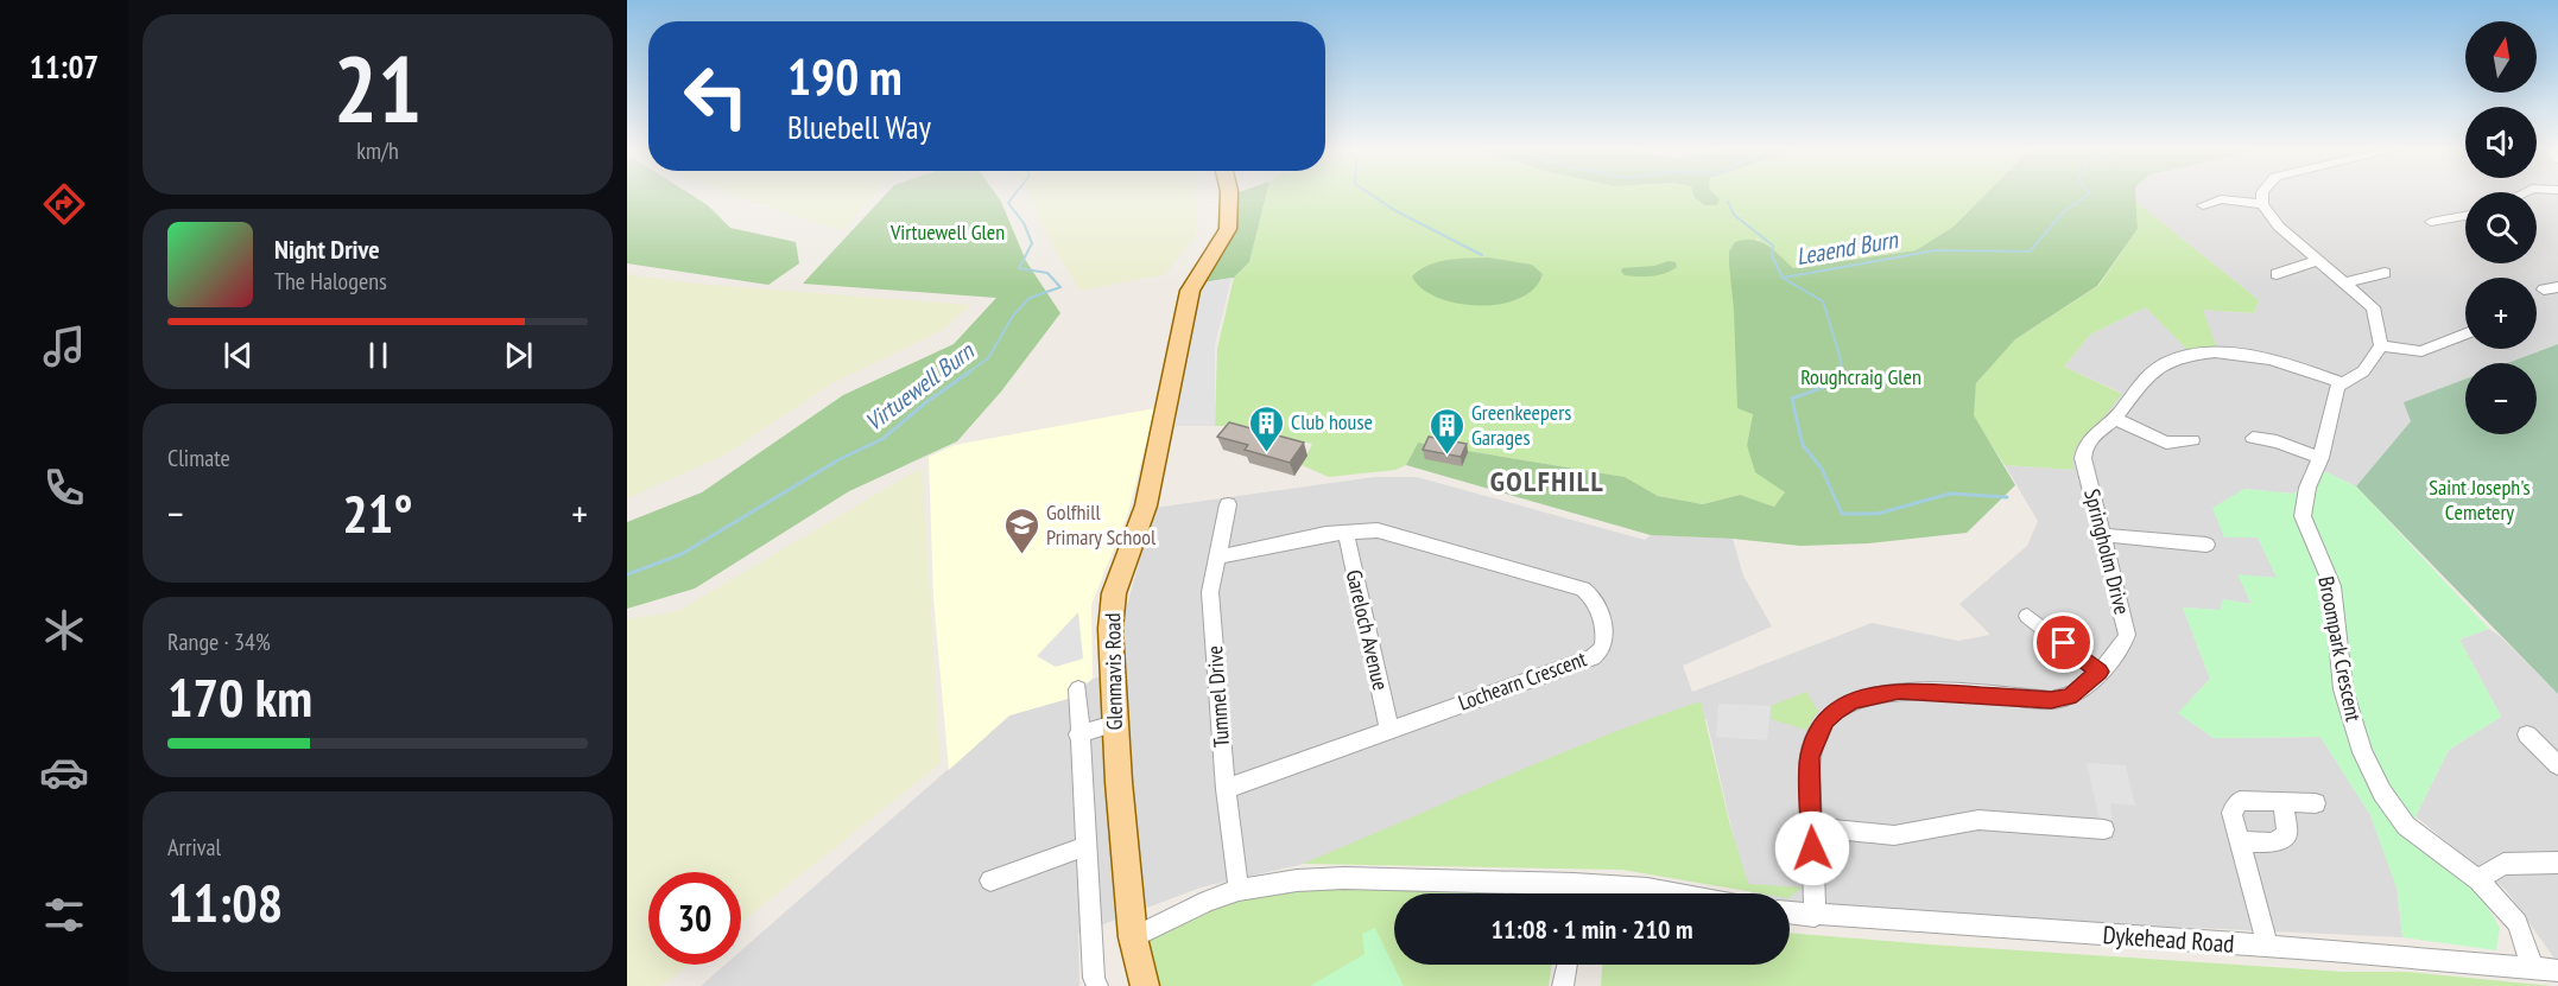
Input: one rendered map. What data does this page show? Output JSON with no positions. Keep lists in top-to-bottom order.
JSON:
{
  "streets": {
    "main road": ["Glenmavis Road"],
    "street": [
      "Springholm Drive",
      "Gareloch Avenue",
      "Broompark Crescent",
      "Lochearn Crescent",
      "Tummel Drive",
      "Dykehead Road"
    ]
  },
  "crossings": [
    ["Springholm Drive", "Broompark Crescent"],
    ["Springholm Drive", "Dykehead Road"],
    ["Gareloch Avenue", "Lochearn Crescent"],
    ["Broompark Crescent", "Dykehead Road"],
    ["Lochearn Crescent", "Tummel Drive"]
  ],
  "districts": ["GOLFHILL"],
  "water": ["Leaend Burn", "Virtuewell Burn"],
  "parks": ["Virtuewell Glen", "Roughcraig Glen", "Saint Joseph's Cemetery"],
  "places": {
    "building": ["Club house", "Greenkeepers Garages"],
    "school or university": ["Golfhill Primary School"]
  },
  "north": "top",
  "page": {
    "tabs": "11:07",
    "tile": [
      ["21", "km/h"],
      "Climate",
      ["Range · 34%", "170 km"],
      ["Arrival", "11:08"]
    ],
    "map_buttons": ["+", "−"],
    "turn": ["190 m", "Bluebell Way"],
    "song": ["Night Drive", "The Halogens"],
    "heat": ["−", "21°", "+"],
    "limit": "30",
    "trip": "11:08 · 1 min · 210 m"
  }
}
